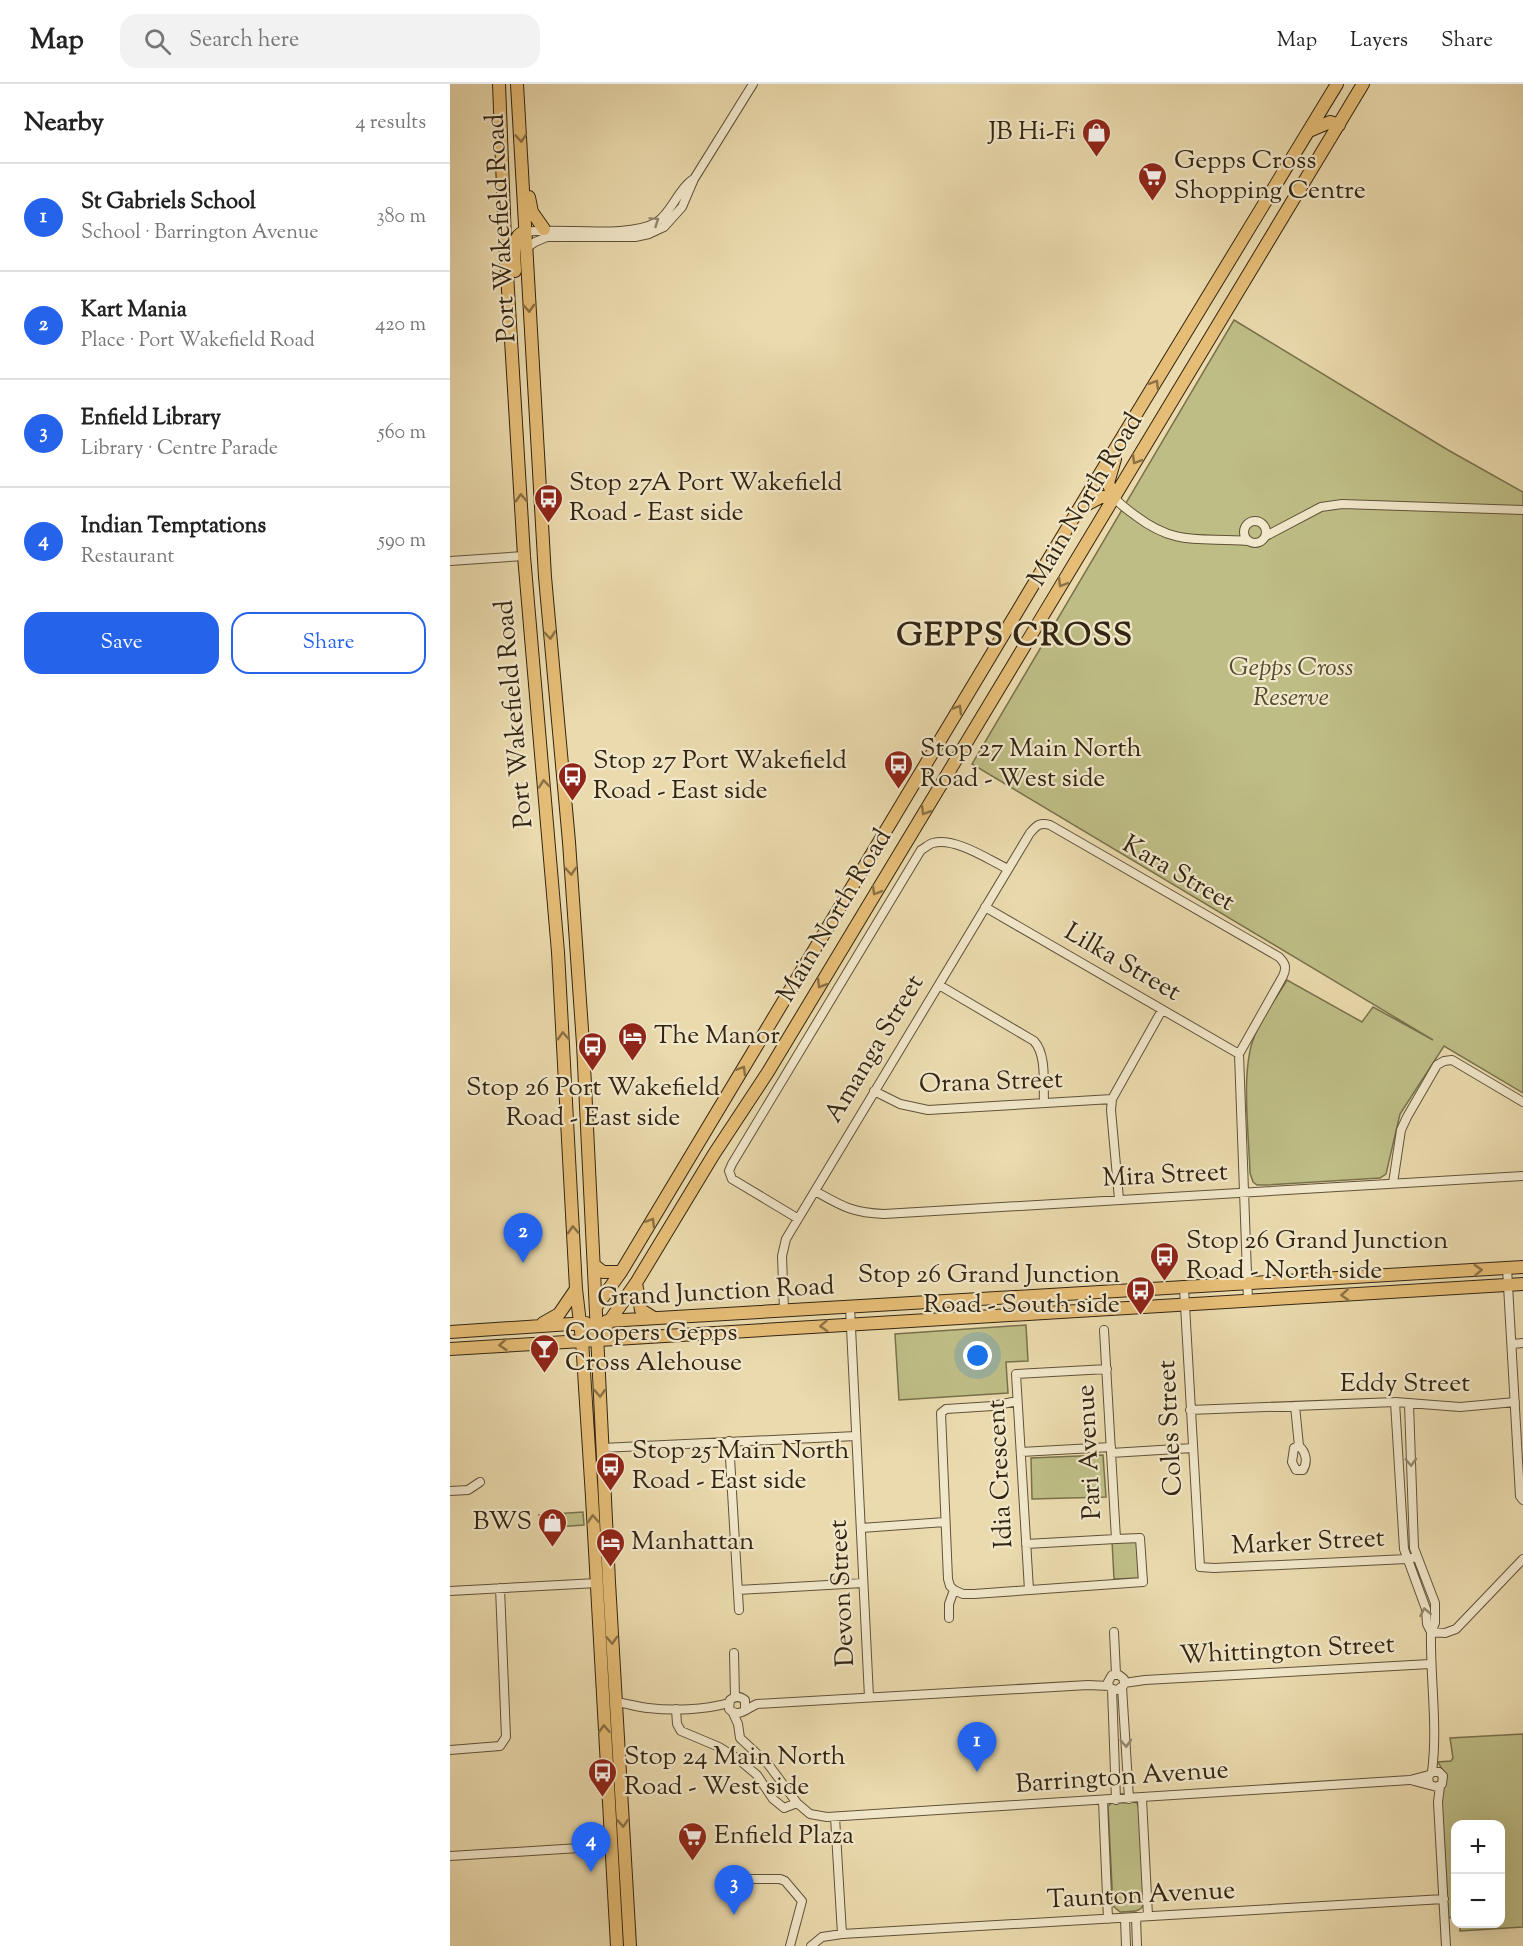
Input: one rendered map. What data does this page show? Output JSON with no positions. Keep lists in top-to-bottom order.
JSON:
{
  "streets": {
    "highway": ["Port Wakefield Road", "Main North Road", "Grand Junction Road"],
    "street": [
      "Kara Street",
      "Lilka Street",
      "Amanga Street",
      "Orana Street",
      "Mira Street",
      "Eddy Street",
      "Coles Street",
      "Pari Avenue",
      "Idia Crescent",
      "Marker Street",
      "Devon Street",
      "Whittington Street",
      "Barrington Avenue",
      "Taunton Avenue"
    ]
  },
  "crossings": [
    ["Port Wakefield Road", "Main North Road"],
    ["Port Wakefield Road", "Grand Junction Road"],
    ["Main North Road", "Grand Junction Road"],
    ["Kara Street", "Lilka Street"],
    ["Kara Street", "Amanga Street"],
    ["Lilka Street", "Amanga Street"],
    ["Amanga Street", "Orana Street"],
    ["Amanga Street", "Mira Street"],
    ["Amanga Street", "Grand Junction Road"],
    ["Grand Junction Road", "Coles Street"],
    ["Grand Junction Road", "Devon Street"],
    ["Eddy Street", "Coles Street"],
    ["Coles Street", "Marker Street"],
    ["Pari Avenue", "Idia Crescent"],
    ["Devon Street", "Whittington Street"]
  ],
  "districts": ["GEPPS CROSS"],
  "parks": ["Gepps Cross Reserve"],
  "places": {
    "shop": ["JB Hi-Fi", "BWS"],
    "supermarket": ["Gepps Cross Shopping Centre", "Enfield Plaza"],
    "bus stop": [
      "Stop 27A Port Wakefield Road - East side",
      "Stop 27 Main North Road - West side",
      "Stop 27 Port Wakefield Road - East side",
      "Stop 26 Port Wakefield Road - East side",
      "Stop 26 Grand Junction Road - North side",
      "Stop 26 Grand Junction Road - South side",
      "Stop 25 Main North Road - East side",
      "Stop 24 Main North Road - West side"
    ],
    "hotel": ["The Manor", "Manhattan"],
    "bar": ["Coopers Gepps Cross Alehouse"]
  },
  "page": {
    "header": "Map",
    "search": "Search here",
    "nav": ["Map", "Layers", "Share"],
    "heading": ["Nearby", "4 results"],
    "list": [
      {
        "mark": "1",
        "name": "St Gabriels School",
        "note": "School · Barrington Avenue",
        "value": "380 m"
      },
      {
        "mark": "2",
        "name": "Kart Mania",
        "note": "Place · Port Wakefield Road",
        "value": "420 m"
      },
      {
        "mark": "3",
        "name": "Enfield Library",
        "note": "Library · Centre Parade",
        "value": "560 m"
      },
      {
        "mark": "4",
        "name": "Indian Temptations",
        "note": "Restaurant",
        "value": "590 m"
      }
    ],
    "buttons": ["Save", "Share"],
    "pins": [
      "2",
      "1",
      "4",
      "3"
    ],
    "map_buttons": ["+", "−"]
  }
}
